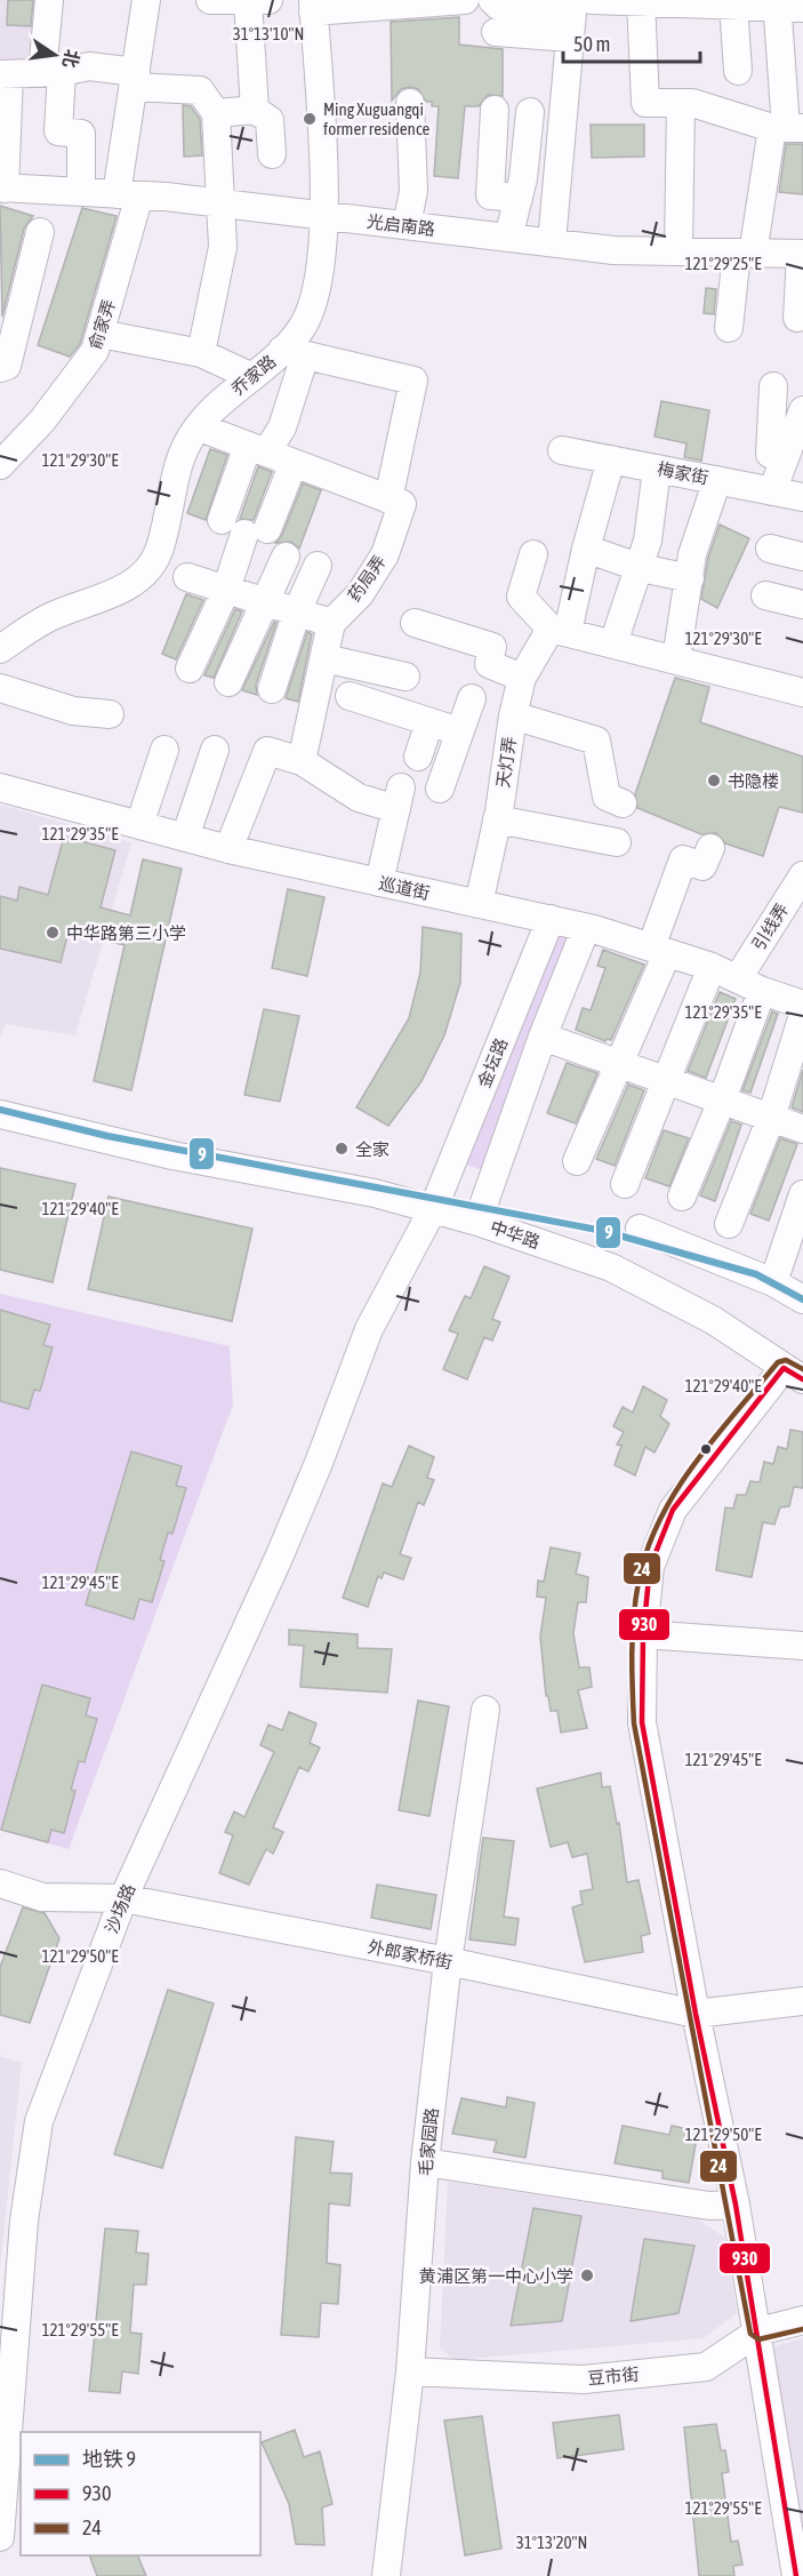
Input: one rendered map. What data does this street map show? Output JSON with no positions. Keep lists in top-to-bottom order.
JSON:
{
  "streets": {
    "street": [
      "光启南路",
      "俞家弄",
      "乔家路",
      "梅家街",
      "药局弄",
      "天灯弄",
      "巡道街",
      "引线弄",
      "金坛路",
      "中华路",
      "沙场路",
      "外郎家桥街",
      "毛家园路",
      "豆市街"
    ]
  },
  "crossings": [
    ["光启南路", "俞家弄"],
    ["光启南路", "乔家路"],
    ["乔家路", "药局弄"],
    ["梅家街", "天灯弄"],
    ["天灯弄", "巡道街"],
    ["巡道街", "引线弄"],
    ["巡道街", "金坛路"],
    ["金坛路", "中华路"],
    ["金坛路", "沙场路"],
    ["沙场路", "外郎家桥街"],
    ["外郎家桥街", "毛家园路"],
    ["毛家园路", "豆市街"]
  ],
  "places": [
    "Ming Xuguangqi former residence",
    "书隐楼",
    "中华路第三小学",
    "全家",
    "黄浦区第一中心小学"
  ],
  "lines": ["metro line 9", "transit line 24", "transit line 930"],
  "legend": ["地铁 9", "930", "24"],
  "scale_bar": "50 m",
  "north": "right",
  "coordinates": [
    "31°13'10\"N",
    "121°29'25\"E",
    "121°29'30\"E",
    "121°29'35\"E",
    "121°29'40\"E",
    "121°29'45\"E",
    "121°29'50\"E",
    "121°29'55\"E",
    "31°13'20\"N"
  ]
}
